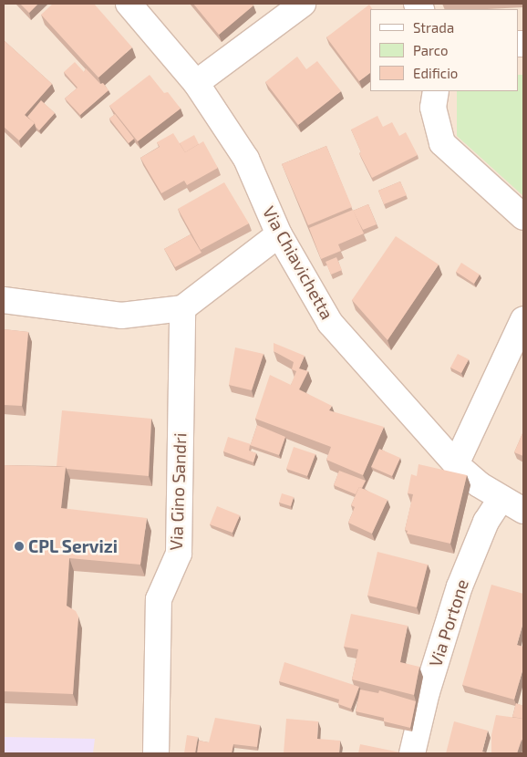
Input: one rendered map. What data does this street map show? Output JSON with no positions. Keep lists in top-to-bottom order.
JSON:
{
  "streets": {
    "street": ["Via Chiavichetta", "Via Gino Sandri", "Via Portone"]
  },
  "crossings": [
    ["Via Chiavichetta", "Via Portone"]
  ],
  "places": ["CPL Servizi"],
  "legend": ["Strada", "Parco", "Edificio"]
}
